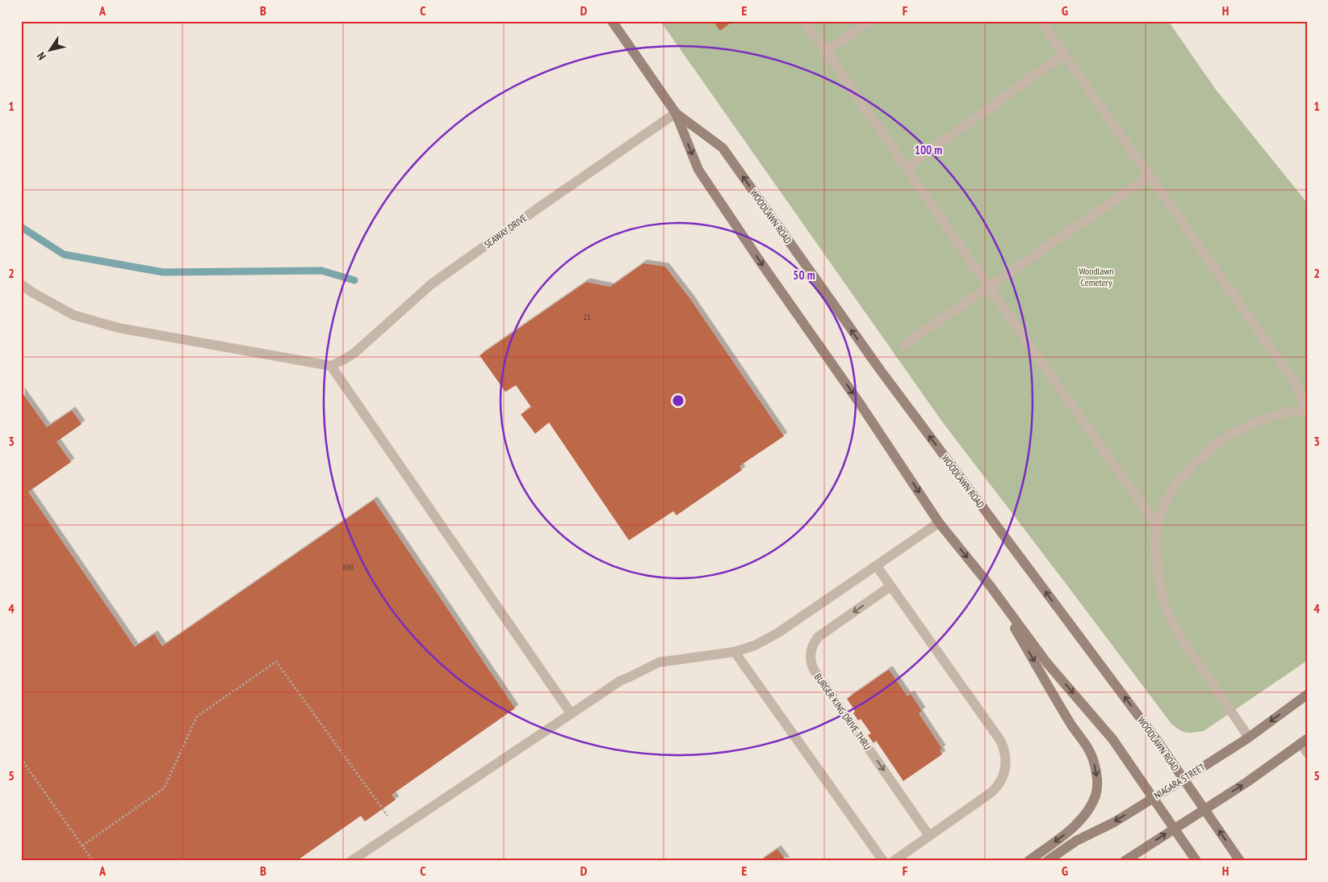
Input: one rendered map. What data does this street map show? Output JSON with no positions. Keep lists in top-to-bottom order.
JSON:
{
  "streets": {
    "main road": ["WOODLAWN ROAD", "NIAGARA STREET"],
    "street": ["SEAWAY DRIVE", "BURGER KING DRIVE THRU"]
  },
  "crossings": [
    ["WOODLAWN ROAD", "SEAWAY DRIVE"],
    ["WOODLAWN ROAD", "NIAGARA STREET"]
  ],
  "parks": ["Woodlawn Cemetery"],
  "house_numbers": ["21", "800"],
  "north": "bottom left",
  "grid": {
    "columns": [
      "A",
      "B",
      "C",
      "D",
      "E",
      "F",
      "G",
      "H"
    ],
    "rows": [
      "1",
      "2",
      "3",
      "4",
      "5"
    ]
  },
  "rings": ["100 m", "50 m"]
}
